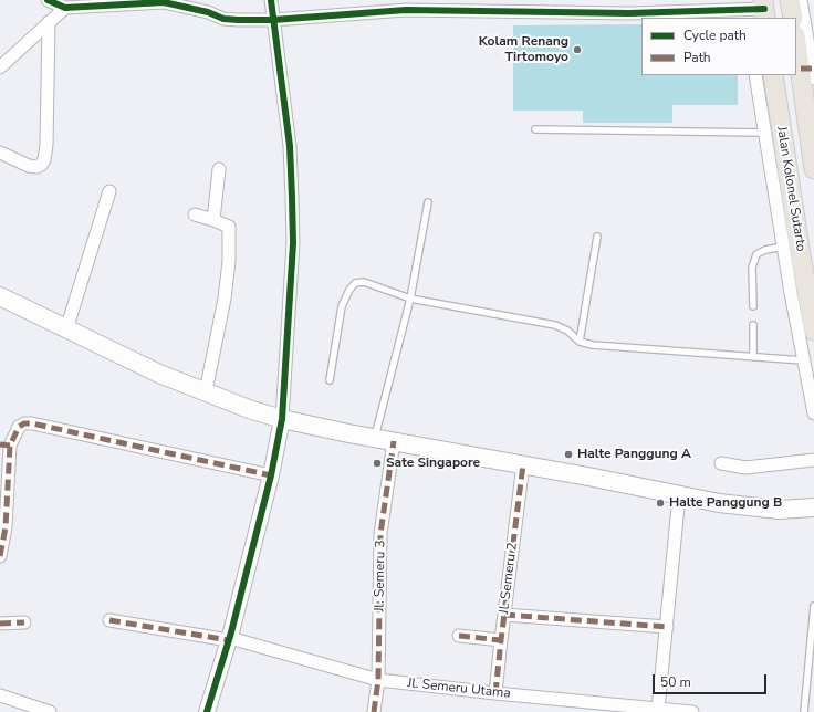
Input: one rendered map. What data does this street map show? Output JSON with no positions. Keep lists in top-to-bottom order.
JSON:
{
  "streets": {
    "main road": ["Jalan Kolonel Sutarto"],
    "street": ["Jl. Semeru 3", "Jl. Semeru 2", "Jl. Semeru Utama"]
  },
  "crossings": [
    ["Jl. Semeru 3", "Jl. Semeru Utama"],
    ["Jl. Semeru 2", "Jl. Semeru Utama"]
  ],
  "places": [
    "Kolam Renang Tirtomoyo",
    "Halte Panggung A",
    "Sate Singapore",
    "Halte Panggung B"
  ],
  "legend": ["Cycle path", "Path"],
  "scale_bar": "50 m"
}
